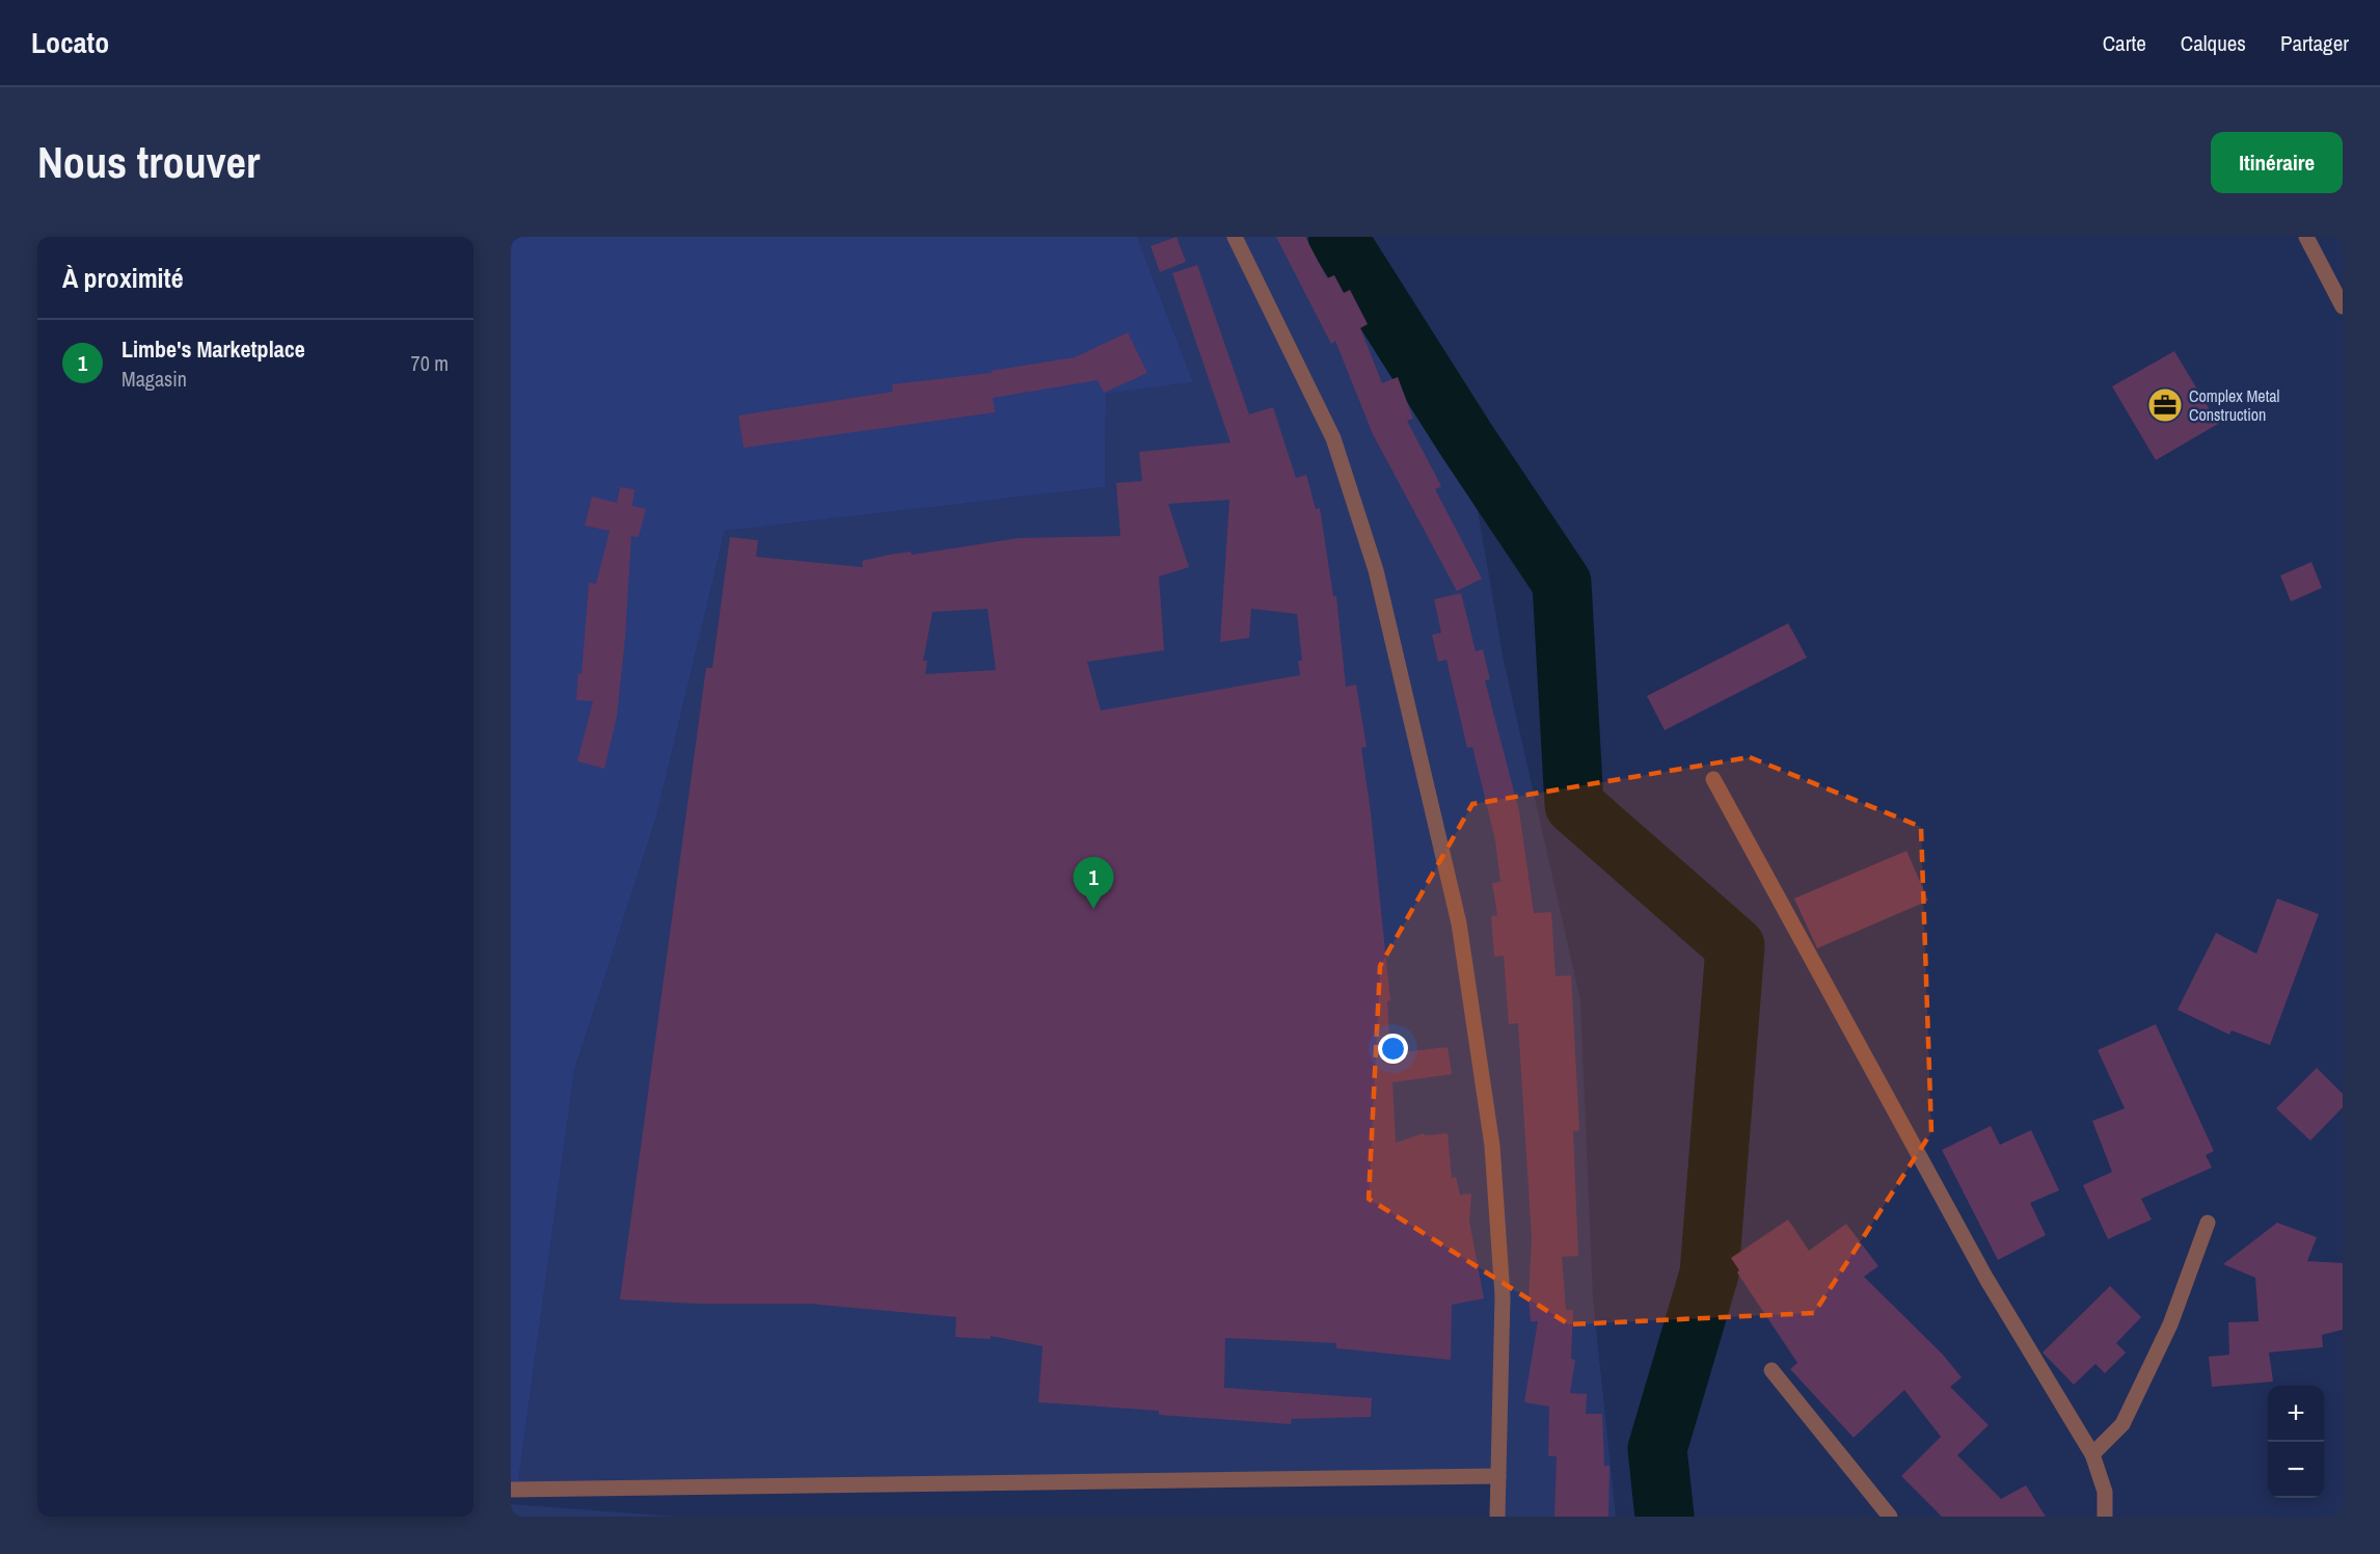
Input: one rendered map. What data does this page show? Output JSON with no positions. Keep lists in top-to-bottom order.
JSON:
{
  "places": {
    "office": ["Complex Metal Construction"]
  },
  "page": {
    "header": "Locato",
    "nav": ["Carte", "Calques", "Partager"],
    "buttons": "Itinéraire",
    "title": "Nous trouver",
    "heading": "À proximité",
    "list": [
      {
        "mark": "1",
        "name": "Limbe's Marketplace",
        "note": "Magasin",
        "value": "70 m"
      }
    ],
    "pins": "1",
    "map_buttons": ["+", "−"]
  }
}
